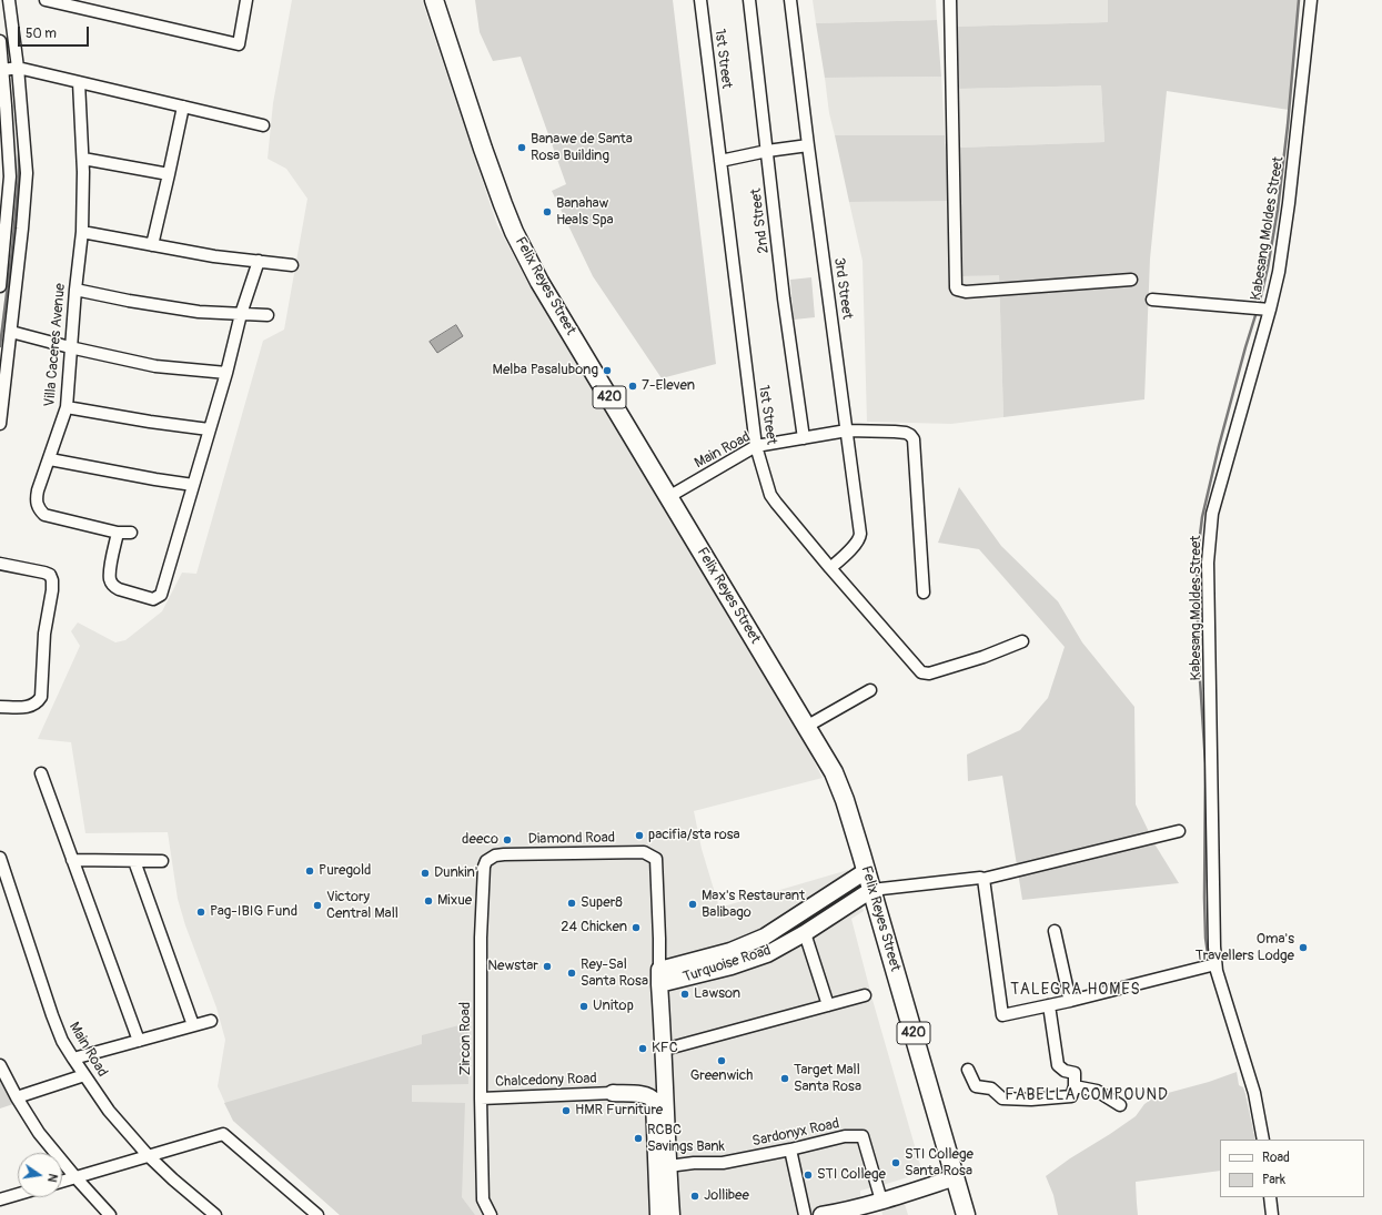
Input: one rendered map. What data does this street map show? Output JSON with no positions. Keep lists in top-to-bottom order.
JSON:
{
  "streets": {
    "main road": ["Felix Reyes Street", "420"],
    "street": [
      "1st Street",
      "2nd Street",
      "Kabesang Moldes Street",
      "3rd Street",
      "Villa Caceres Avenue",
      "Main Road",
      "Diamond Road",
      "Turquoise Road",
      "Zircon Road",
      "Chalcedony Road",
      "Sardonyx Road"
    ]
  },
  "crossings": [
    ["1st Street", "3rd Street"],
    ["1st Street", "Main Road"],
    ["2nd Street", "Main Road"],
    ["Felix Reyes Street", "Main Road"],
    ["Felix Reyes Street", "Turquoise Road"],
    ["3rd Street", "Main Road"],
    ["Diamond Road", "Turquoise Road"],
    ["Diamond Road", "Zircon Road"],
    ["Zircon Road", "Chalcedony Road"]
  ],
  "districts": ["TALEGRA HOMES", "FABELLA COMPOUND"],
  "places": [
    "Banawe de Santa Rosa Building",
    "Banahaw Heals Spa",
    "Melba Pasalubong",
    "7-Eleven",
    "pacifia/sta rosa",
    "deeco",
    "Puregold",
    "Dunkin'",
    "Mixue",
    "Super8",
    "Max's Restaurant Balibago",
    "Victory Central Mall",
    "Pag-IBIG Fund",
    "24 Chicken",
    "Oma's Travellers Lodge",
    "Newstar",
    "Rey-Sal Santa Rosa",
    "Lawson",
    "Unitop",
    "KFC",
    "Greenwich",
    "Target Mall Santa Rosa",
    "HMR Furniture",
    "RCBC Savings Bank",
    "STI College Santa Rosa",
    "STI College",
    "Jollibee"
  ],
  "legend": ["Road", "Park"],
  "scale_bar": "50 m",
  "north": "right"
}
